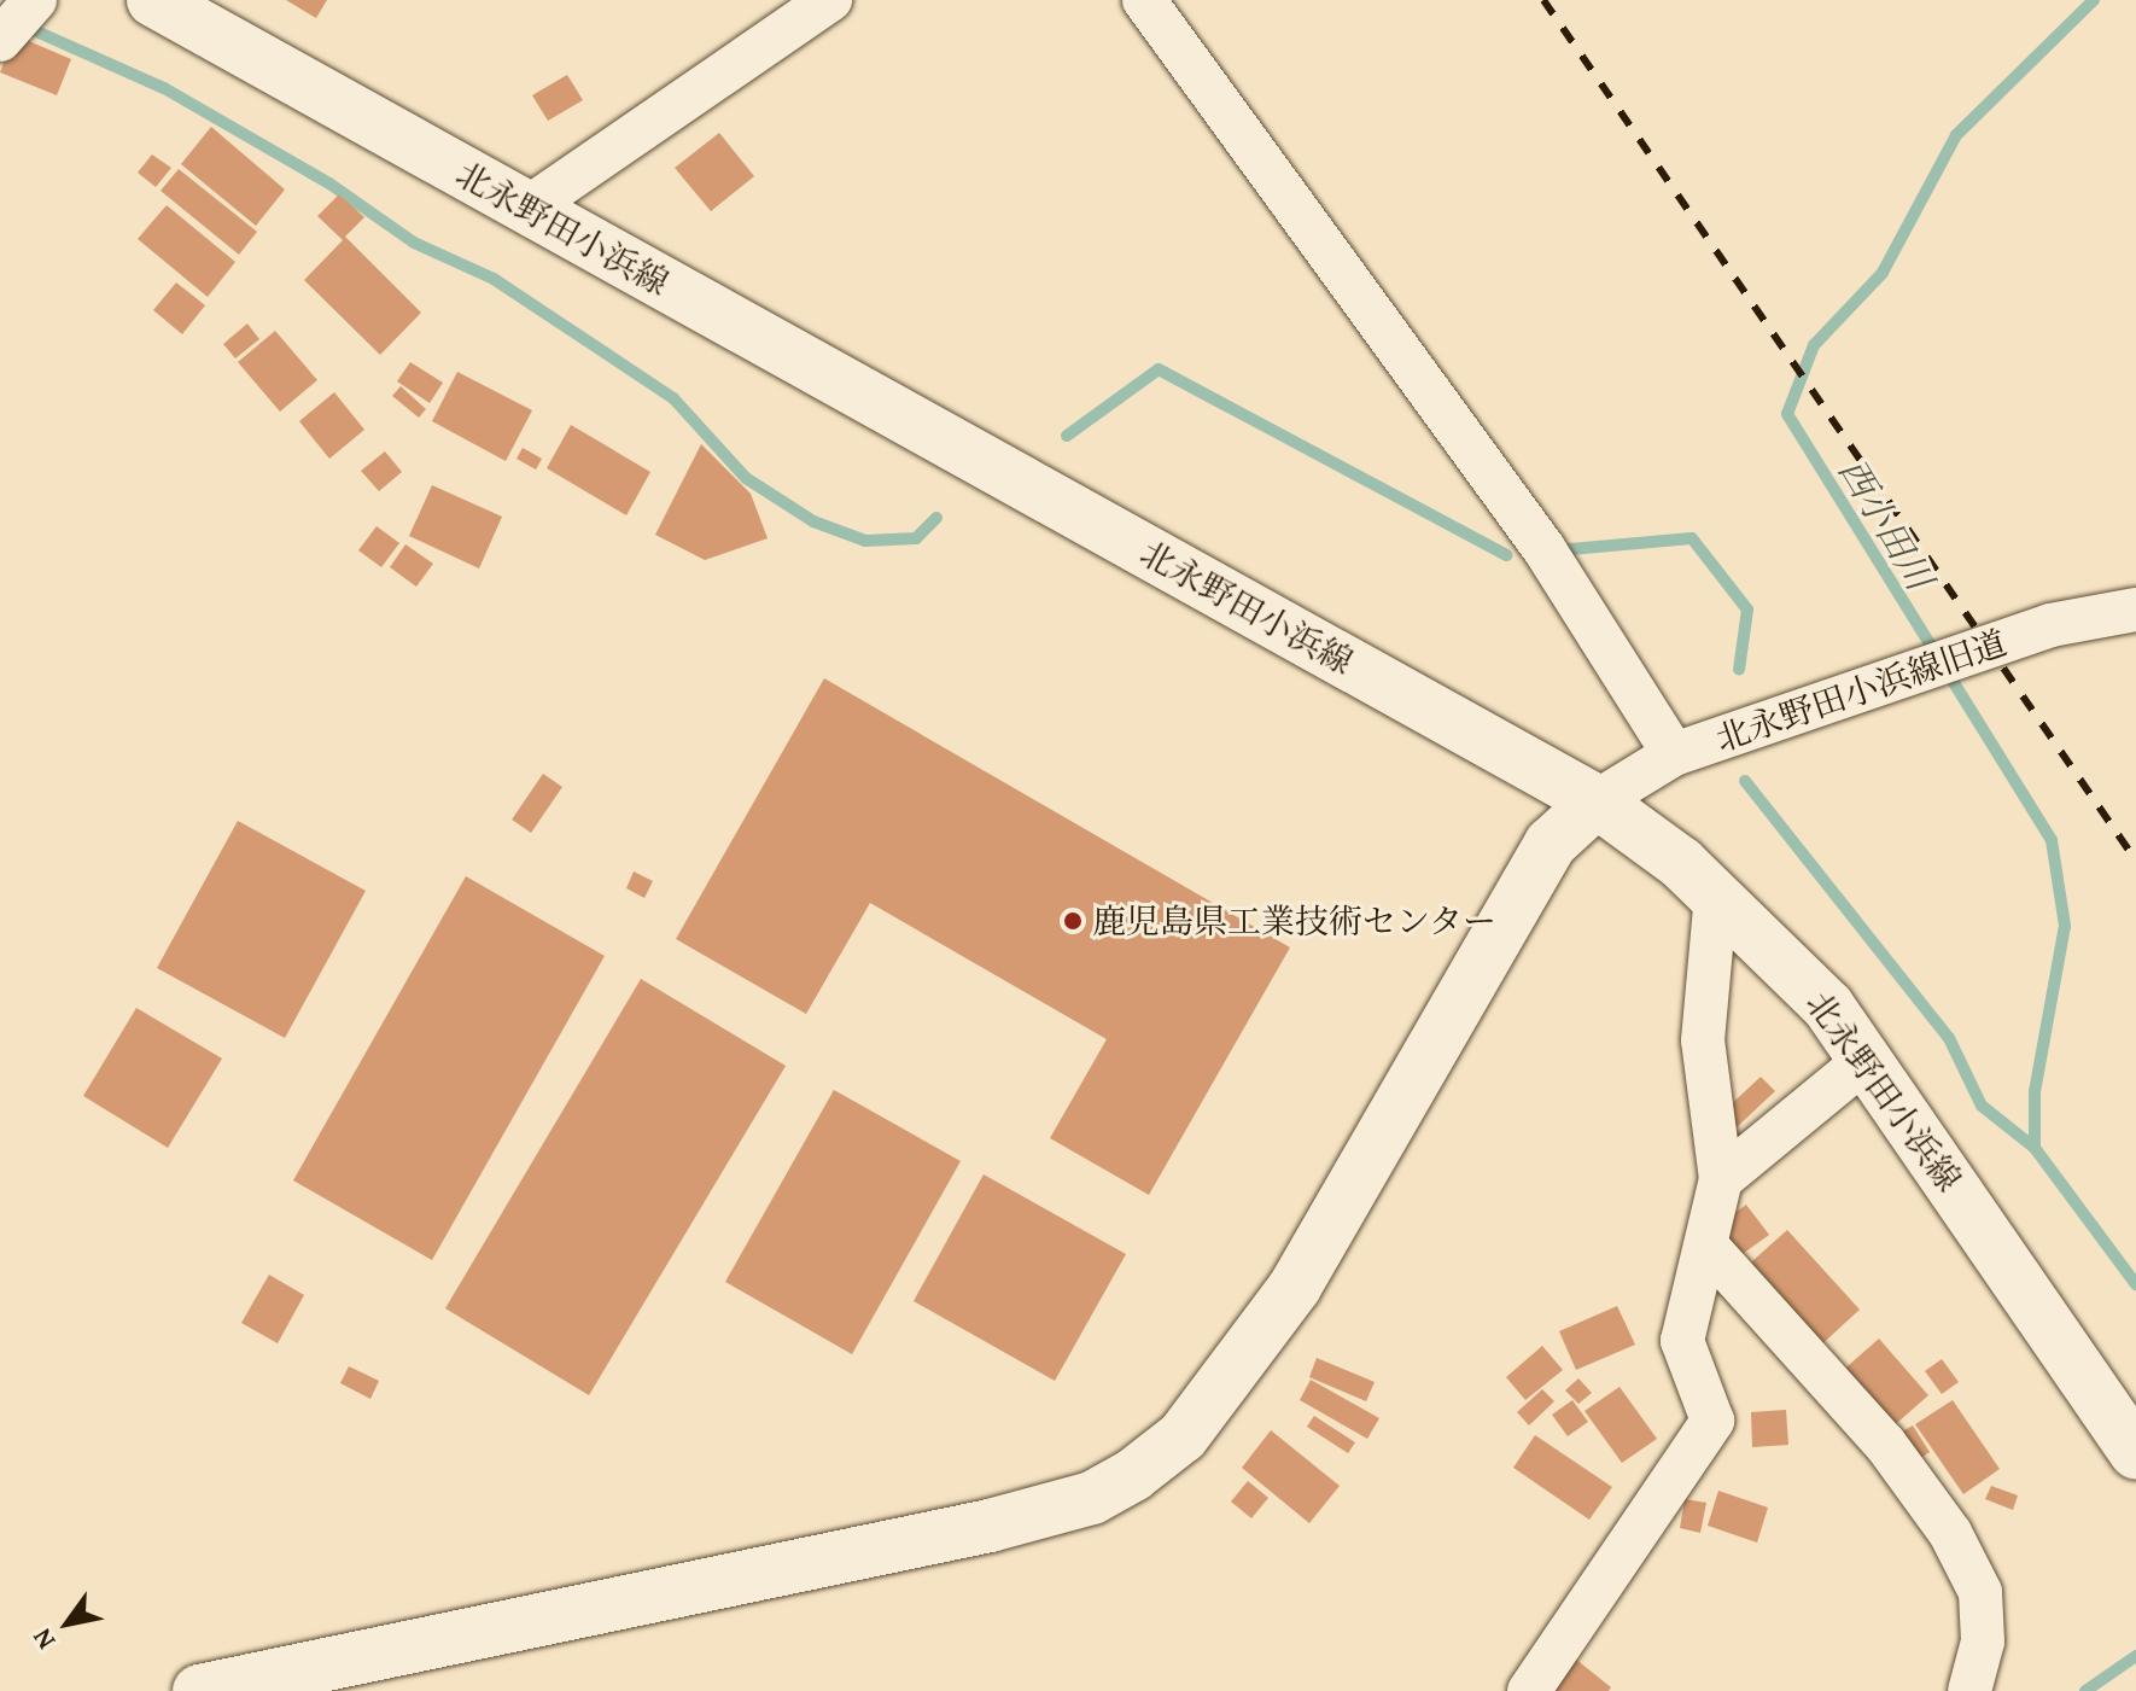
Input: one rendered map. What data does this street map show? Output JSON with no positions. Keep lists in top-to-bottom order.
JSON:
{
  "streets": {
    "main road": ["北永野田小浜線"],
    "street": ["北永野田小浜線旧道"]
  },
  "crossings": [
    ["北永野田小浜線", "北永野田小浜線旧道"]
  ],
  "water": ["西小田川"],
  "places": ["鹿児島県工業技術センター"],
  "north": "bottom left"
}
